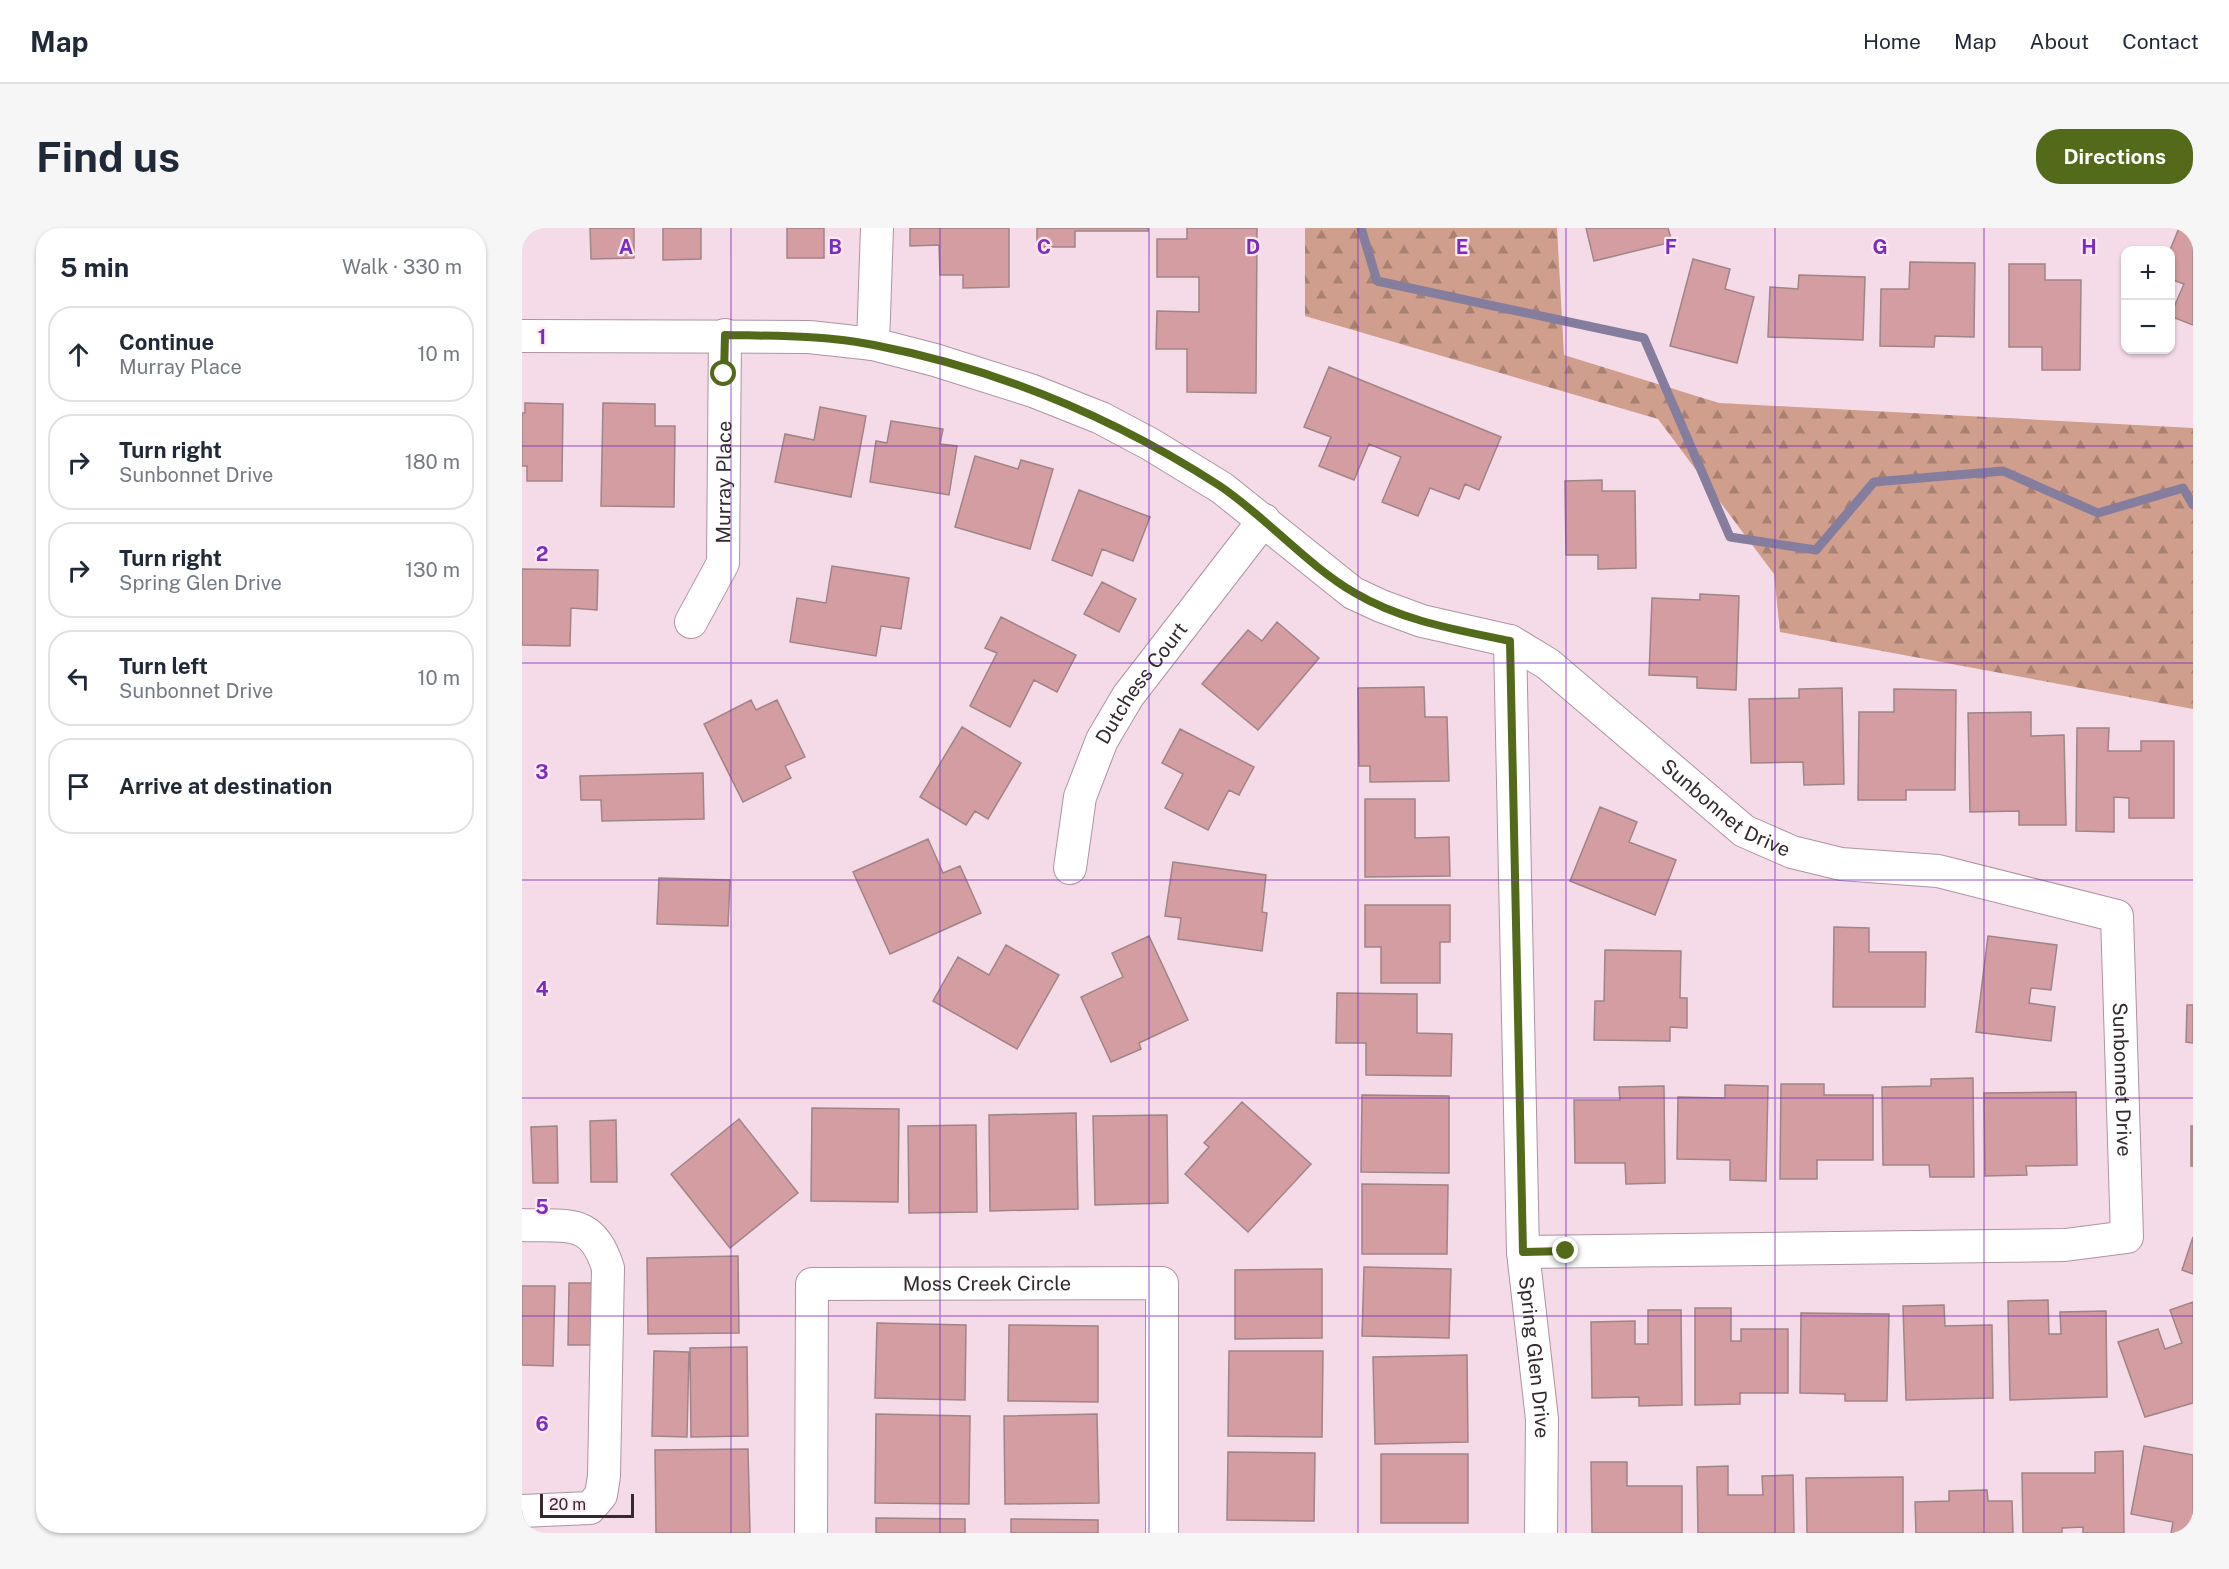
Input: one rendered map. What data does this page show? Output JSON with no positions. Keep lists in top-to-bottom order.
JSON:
{
  "streets": {
    "street": [
      "Murray Place",
      "Dutchess Court",
      "Sunbonnet Drive",
      "Moss Creek Circle",
      "Spring Glen Drive"
    ]
  },
  "crossings": [
    ["Murray Place", "Sunbonnet Drive"],
    ["Dutchess Court", "Sunbonnet Drive"],
    ["Sunbonnet Drive", "Spring Glen Drive"]
  ],
  "scale_bar": "20 m",
  "page": {
    "header": "Map",
    "nav": [
      "Home",
      "Map",
      "About",
      "Contact"
    ],
    "buttons": "Directions",
    "title": "Find us",
    "heading": ["5 min", "Walk · 330 m"],
    "map_buttons": ["+", "−"],
    "list": [
      ["Continue", "Murray Place", "10 m"],
      ["Turn right", "Sunbonnet Drive", "180 m"],
      ["Turn right", "Spring Glen Drive", "130 m"],
      ["Turn left", "Sunbonnet Drive", "10 m"],
      "Arrive at destination"
    ],
    "scale": "20 m"
  },
  "grid": {
    "columns": [
      "A",
      "B",
      "C",
      "D",
      "E",
      "F",
      "G",
      "H"
    ],
    "rows": [
      "1",
      "2",
      "3",
      "4",
      "5",
      "6"
    ]
  }
}
